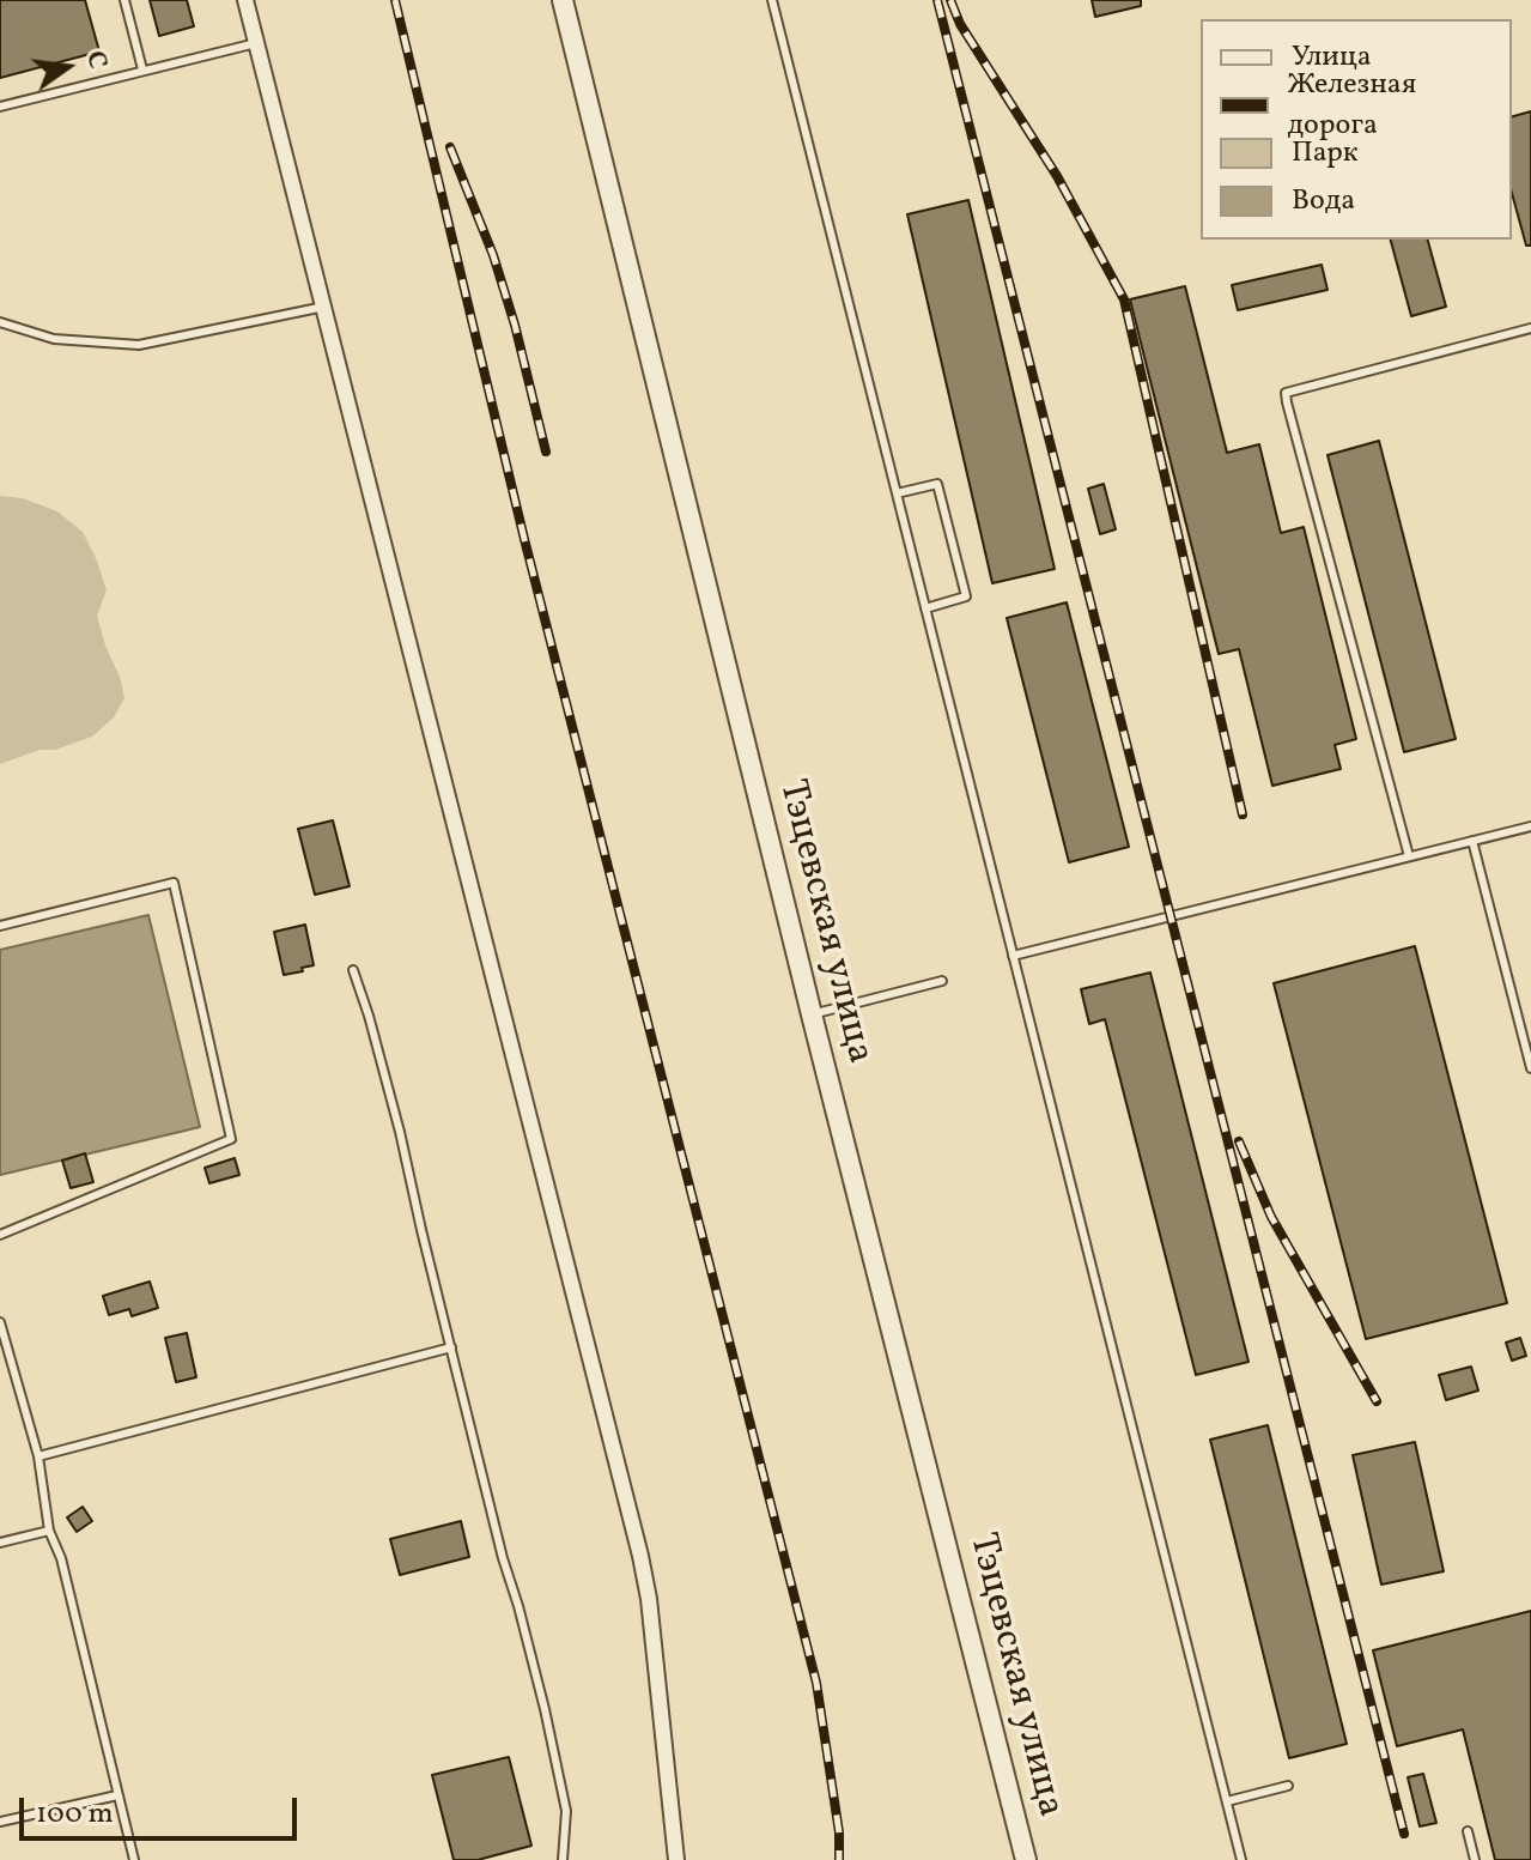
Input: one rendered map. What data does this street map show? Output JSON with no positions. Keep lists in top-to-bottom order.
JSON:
{
  "streets": {
    "street": ["Тэцевская улица"]
  },
  "legend": [
    "Улица",
    "Железная дорога",
    "Парк",
    "Вода"
  ],
  "scale_bar": "100 m",
  "north": "right"
}
